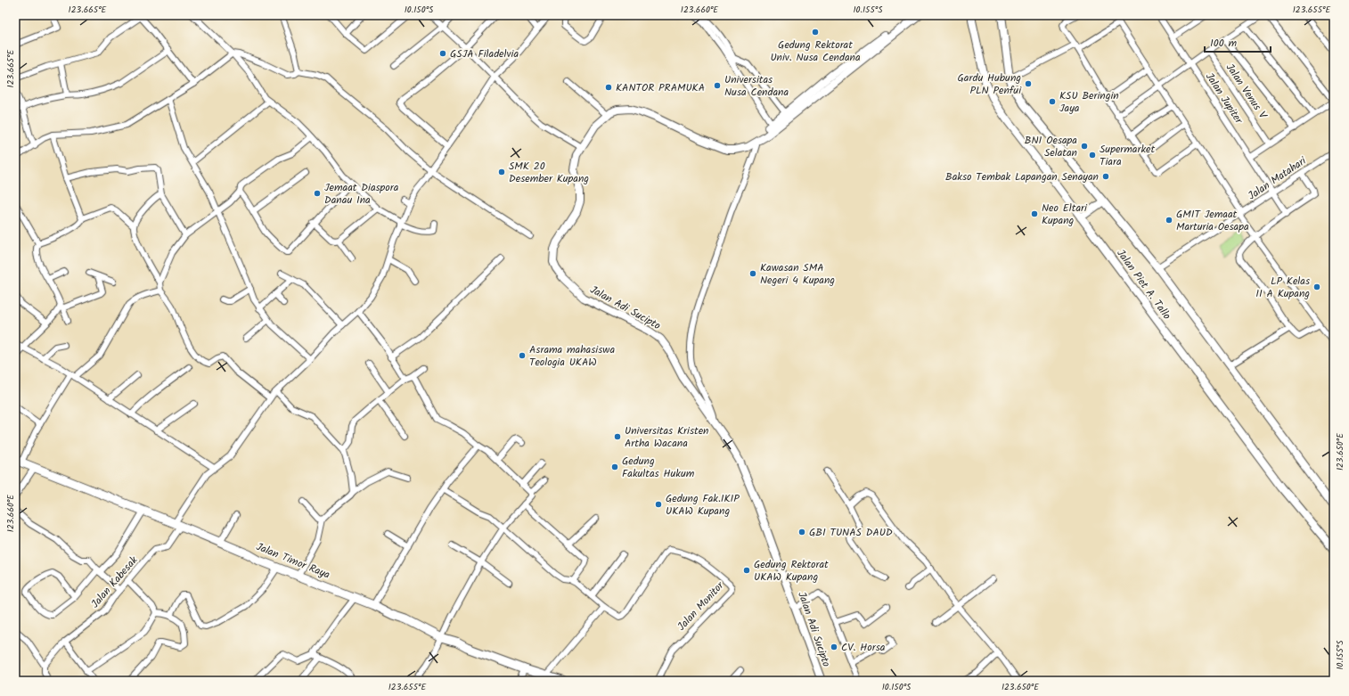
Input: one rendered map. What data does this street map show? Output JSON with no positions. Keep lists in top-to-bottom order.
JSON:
{
  "streets": {
    "highway": ["Jalan Timor Raya"],
    "main road": ["Jalan Piet A. Tallo", "Jalan Adi Sucipto"],
    "street": [
      "Jalan Venus V",
      "Jalan Jupiter",
      "Jalan Matahari",
      "Jalan Kabesak",
      "Jalan Monitor"
    ]
  },
  "crossings": [
    ["Jalan Jupiter", "Jalan Matahari"],
    ["Jalan Matahari", "Jalan Piet A. Tallo"],
    ["Jalan Timor Raya", "Jalan Kabesak"]
  ],
  "places": [
    "Gedung Rektorat Univ. Nusa Cendana",
    "GSJA Filadelvia",
    "Gardu Hubung PLN Penfui",
    "Universitas Nusa Cendana",
    "KANTOR PRAMUKA",
    "KSU Beringin Jaya",
    "BNI Oesapa Selatan",
    "Supermarket Tiara",
    "SMK 20 Desember Kupang",
    "Bakso Tembak Lapangan Senayan",
    "Jemaat Diaspora Danau Ina",
    "Neo Eltari Kupang",
    "GMIT Jemaat Marturia Oesapa",
    "Kawasan SMA Negeri 4 Kupang",
    "LP Kelas II A Kupang",
    "Asrama mahasiswa Teologia UKAW",
    "Universitas Kristen Artha Wacana",
    "Gedung Fakultas Hukum",
    "Gedung Fak.IKIP UKAW Kupang",
    "GBI TUNAS DAUD",
    "Gedung Rektorat UKAW Kupang",
    "CV. Horsa"
  ],
  "scale_bar": "100 m",
  "coordinates": [
    "123.665°E",
    "10.150°S",
    "123.660°E",
    "10.155°S",
    "123.655°E",
    "123.650°E"
  ]
}
